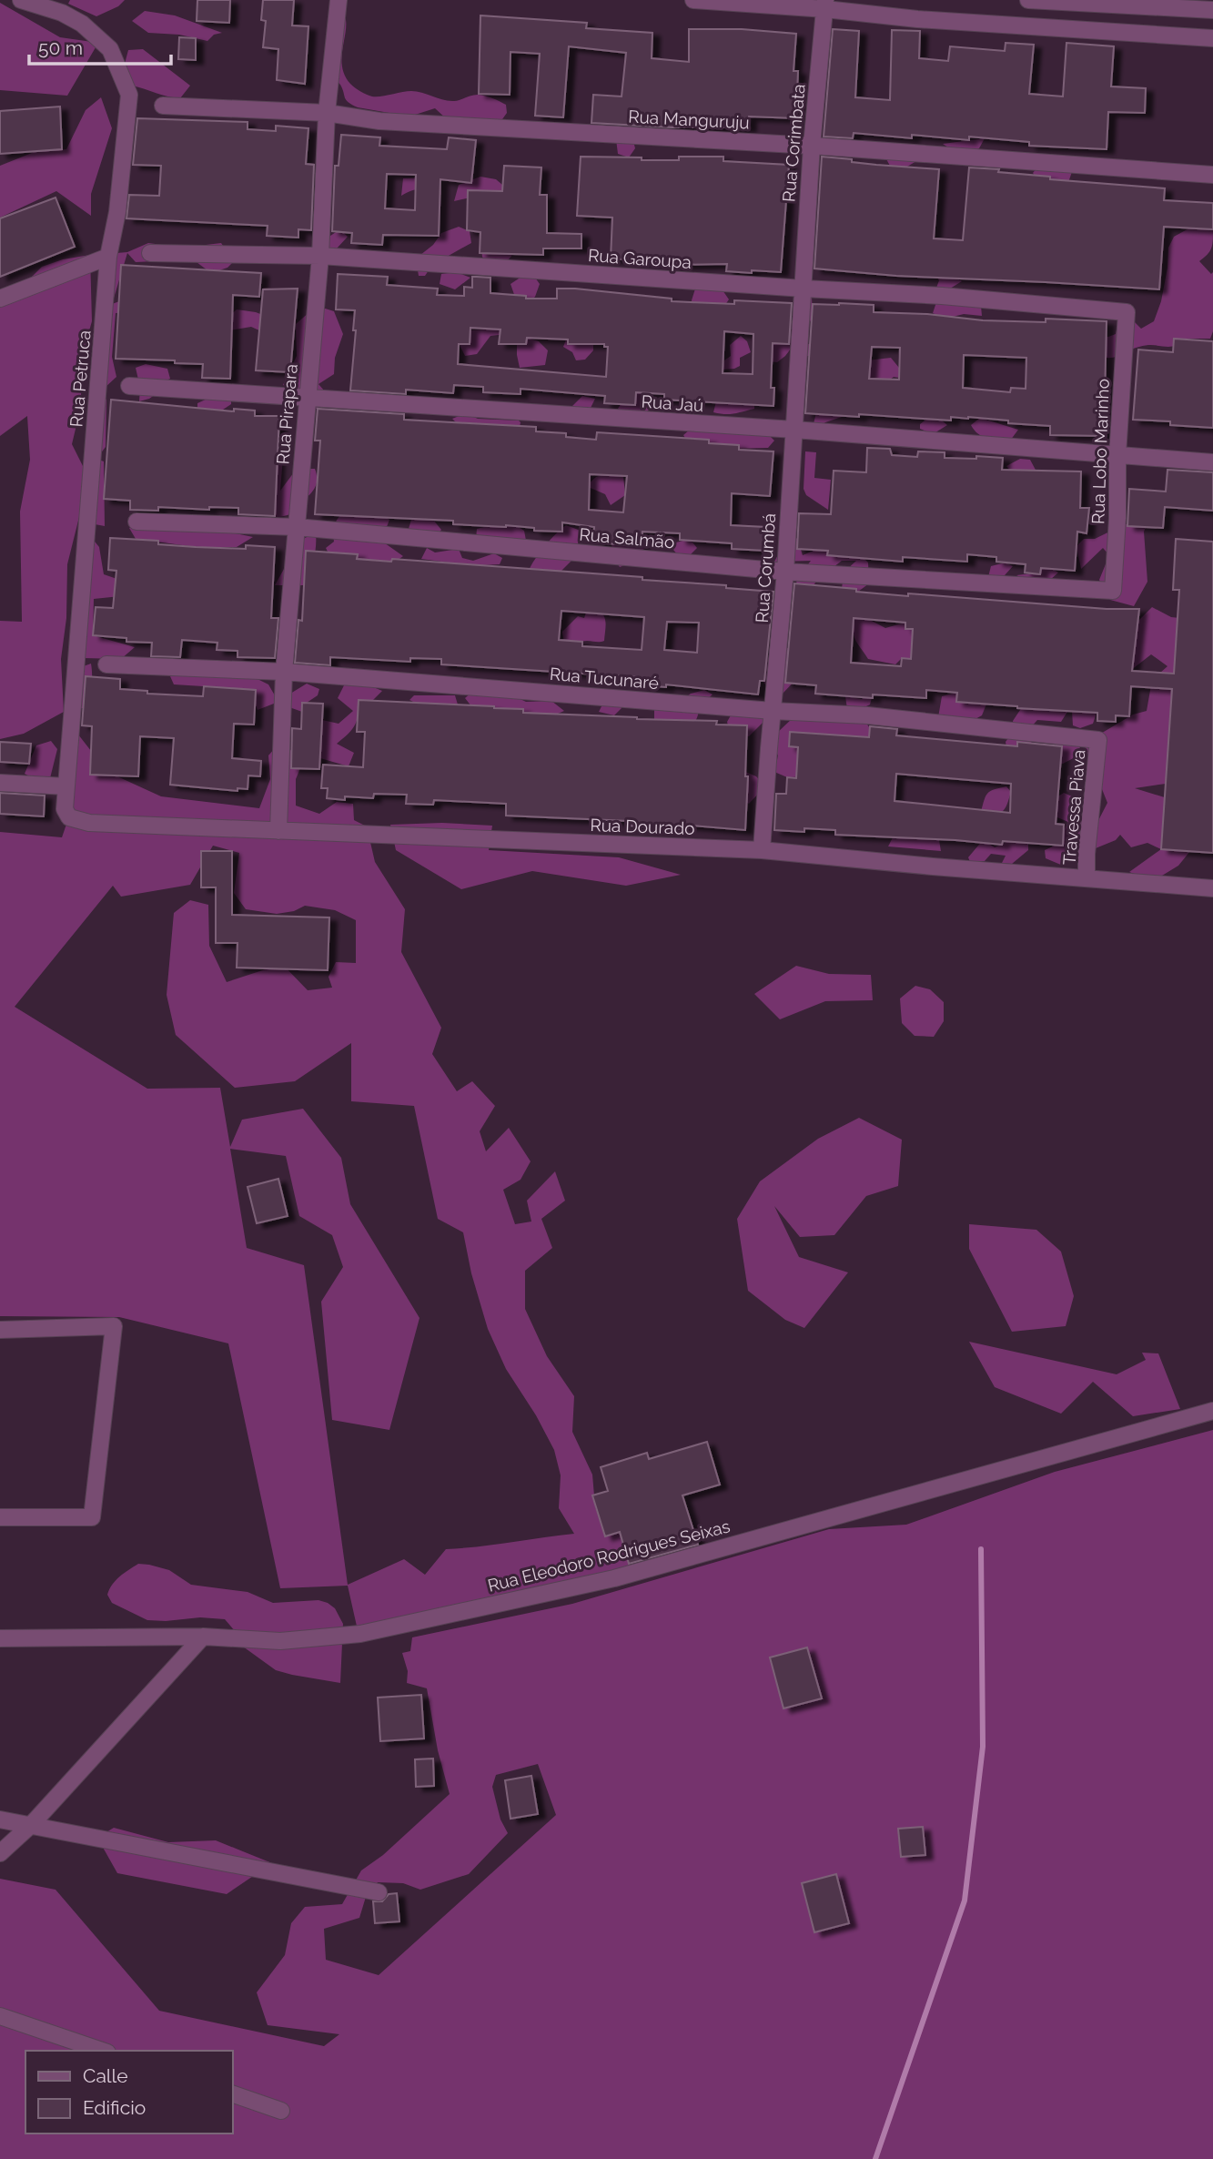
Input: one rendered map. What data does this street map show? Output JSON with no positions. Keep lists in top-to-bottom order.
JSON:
{
  "streets": {
    "street": [
      "Rua Manguruju",
      "Rua Corimbata",
      "Rua Garoupa",
      "Rua Petruca",
      "Rua Jaú",
      "Rua Pirapara",
      "Rua Lobo Marinho",
      "Rua Salmão",
      "Rua Corumbá",
      "Rua Tucunaré",
      "Travessa Piava",
      "Rua Dourado",
      "Rua Eleodoro Rodrigues Seixas"
    ]
  },
  "crossings": [
    ["Rua Manguruju", "Rua Corimbata"],
    ["Rua Manguruju", "Rua Pirapara"],
    ["Rua Corimbata", "Rua Garoupa"],
    ["Rua Corimbata", "Rua Corumbá"],
    ["Rua Garoupa", "Rua Pirapara"],
    ["Rua Garoupa", "Rua Lobo Marinho"],
    ["Rua Garoupa", "Rua Corumbá"],
    ["Rua Petruca", "Rua Dourado"],
    ["Rua Jaú", "Rua Pirapara"],
    ["Rua Jaú", "Rua Lobo Marinho"],
    ["Rua Jaú", "Rua Corumbá"],
    ["Rua Pirapara", "Rua Salmão"],
    ["Rua Pirapara", "Rua Tucunaré"],
    ["Rua Pirapara", "Rua Dourado"],
    ["Rua Lobo Marinho", "Rua Salmão"],
    ["Rua Salmão", "Rua Corumbá"],
    ["Rua Corumbá", "Rua Tucunaré"],
    ["Rua Corumbá", "Rua Dourado"],
    ["Rua Tucunaré", "Travessa Piava"],
    ["Travessa Piava", "Rua Dourado"]
  ],
  "legend": ["Calle", "Edificio"],
  "scale_bar": "50 m"
}
